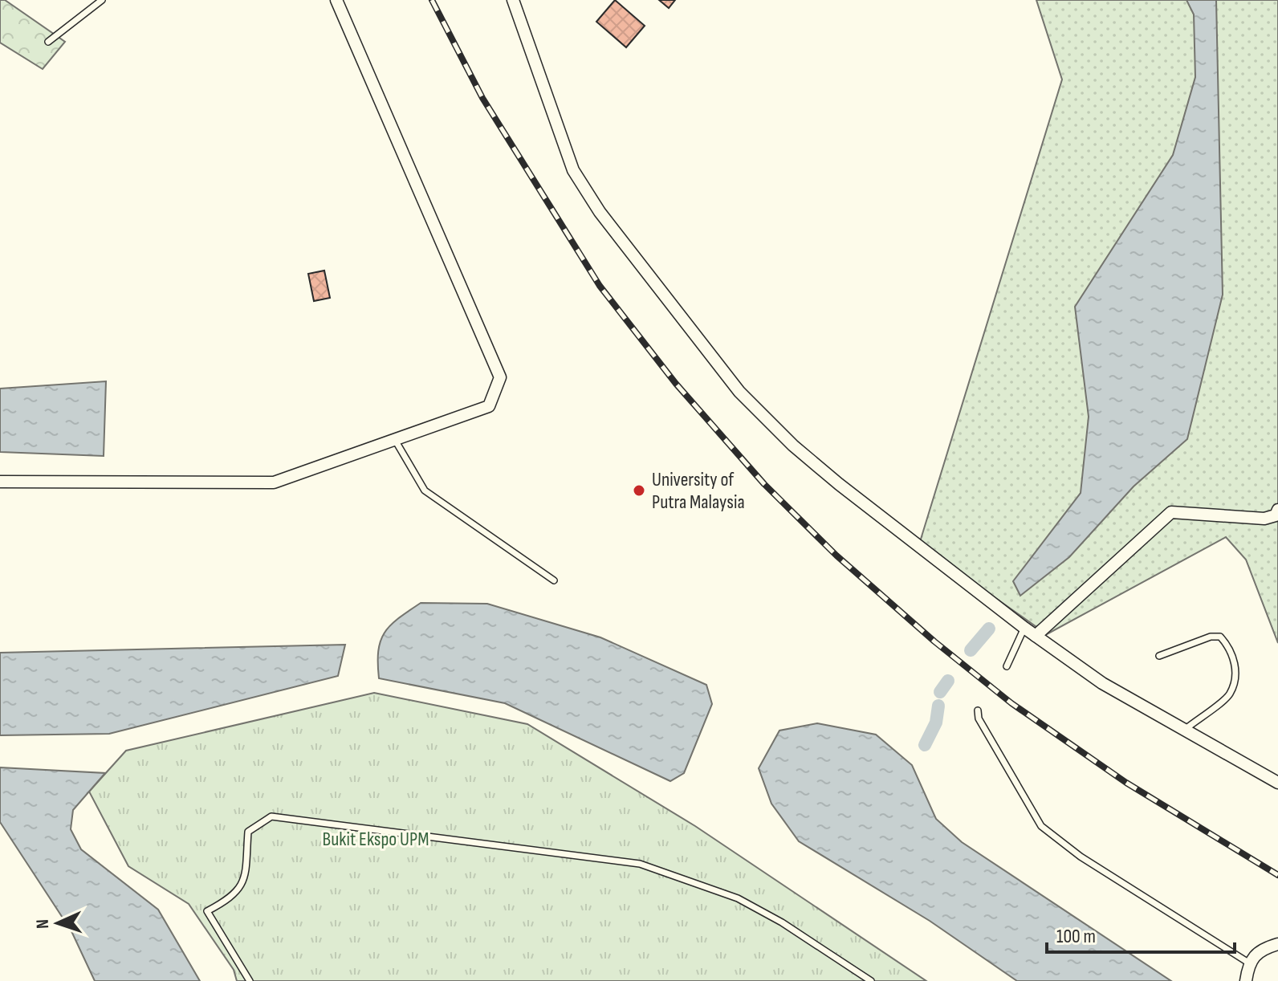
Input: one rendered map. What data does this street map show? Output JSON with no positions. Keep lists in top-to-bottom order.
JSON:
{
  "parks": ["Bukit Ekspo UPM"],
  "places": ["University of Putra Malaysia"],
  "scale_bar": "100 m",
  "north": "left"
}
